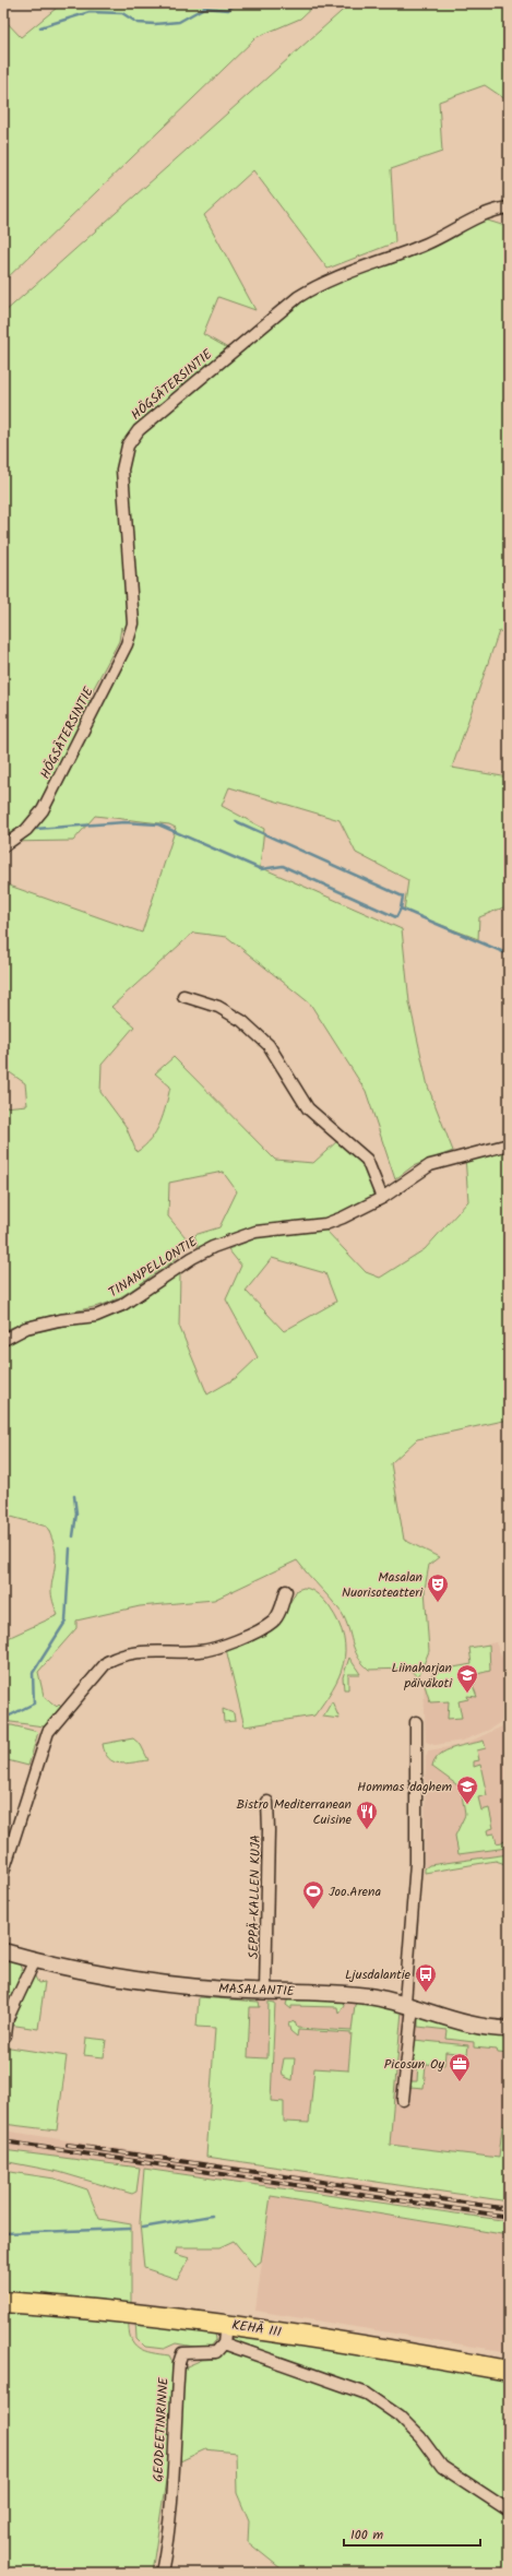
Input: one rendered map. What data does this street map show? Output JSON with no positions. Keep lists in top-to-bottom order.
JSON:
{
  "streets": {
    "highway": ["KEHÄ III"],
    "street": [
      "HÖGSÄTERSINTIE",
      "TINANPELLONTIE",
      "SEPPÄ-KALLEN KUJA",
      "MASALANTIE",
      "GEODEETINRINNE"
    ]
  },
  "crossings": [
    ["SEPPÄ-KALLEN KUJA", "MASALANTIE"]
  ],
  "places": {
    "theatre": ["Masalan Nuorisoteatteri"],
    "school or university": ["Liinaharjan päiväkoti", "Hommas daghem"],
    "restaurant": ["Bistro Mediterranean Cuisine"],
    "sports": ["Joo.Arena"],
    "bus stop": ["Ljusdalantie"],
    "office": ["Picosun Oy"]
  },
  "scale_bar": "100 m"
}
